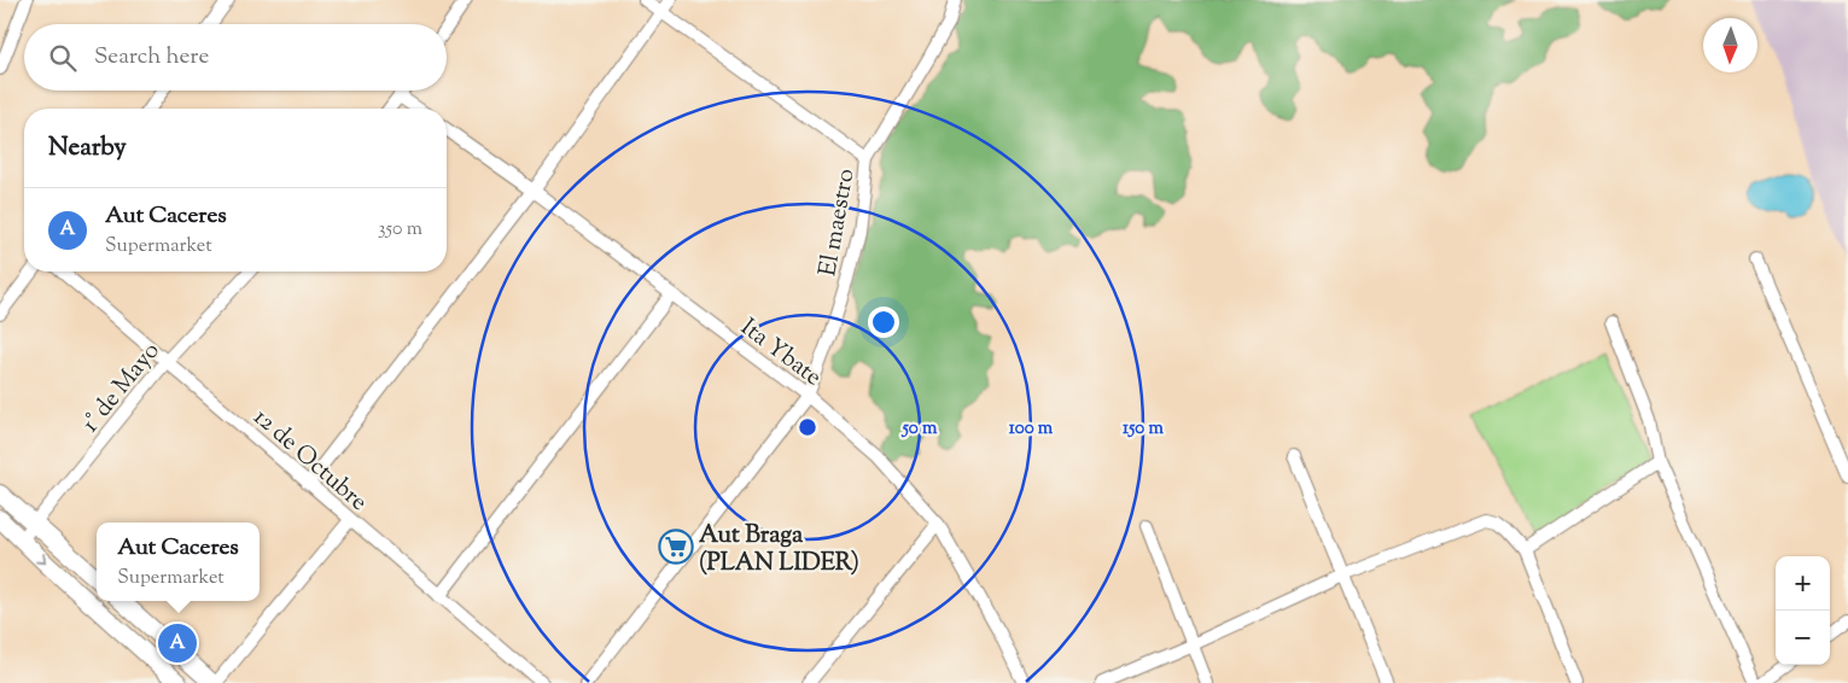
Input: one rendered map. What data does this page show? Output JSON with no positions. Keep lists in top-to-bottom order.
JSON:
{
  "streets": {
    "street": [
      "El maestro",
      "Ita Ybate",
      "1° de Mayo",
      "12 de Octubre"
    ]
  },
  "crossings": [
    ["El maestro", "Ita Ybate"],
    ["1° de Mayo", "12 de Octubre"]
  ],
  "places": {
    "supermarket": ["Aut Braga (PLAN LIDER)"]
  },
  "north": "bottom",
  "page": {
    "search": "Search here",
    "heading": "Nearby",
    "list": [
      {
        "mark": "A",
        "name": "Aut Caceres",
        "note": "Supermarket",
        "value": "350 m"
      }
    ],
    "popup": ["Aut Caceres", "Supermarket"],
    "map_buttons": ["+", "−"],
    "pins": "A"
  },
  "rings": ["50 m", "100 m", "150 m"]
}
